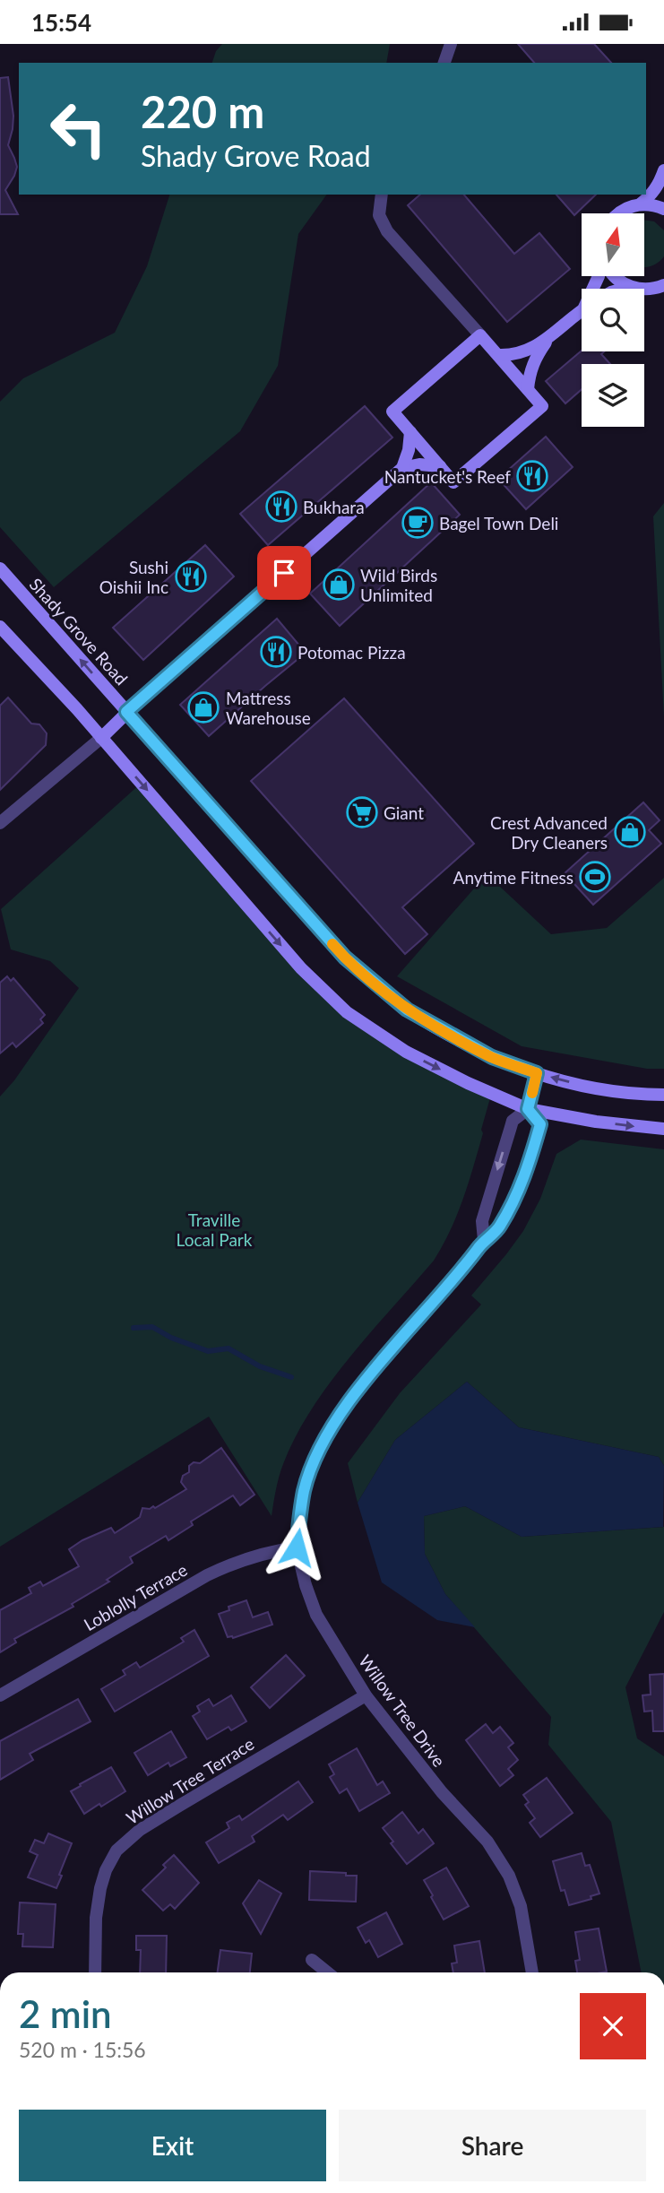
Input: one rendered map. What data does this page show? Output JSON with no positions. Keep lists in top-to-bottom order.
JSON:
{
  "streets": {
    "main road": ["Shady Grove Road"],
    "street": ["Loblolly Terrace", "Willow Tree Drive", "Willow Tree Terrace"]
  },
  "crossings": [
    ["Loblolly Terrace", "Willow Tree Drive"],
    ["Willow Tree Drive", "Willow Tree Terrace"]
  ],
  "parks": ["Traville Local Park"],
  "places": {
    "restaurant": [
      "Nantucket's Reef",
      "Bukhara",
      "Sushi Oishii Inc",
      "Potomac Pizza"
    ],
    "cafe": ["Bagel Town Deli"],
    "shop": ["Wild Birds Unlimited", "Mattress Warehouse", "Crest Advanced Dry Cleaners"],
    "supermarket": ["Giant"],
    "sports": ["Anytime Fitness"]
  },
  "north": "top",
  "page": {
    "status": "15:54",
    "turn": ["220 m", "Shady Grove Road"],
    "heading": ["2 min", "520 m · 15:56"],
    "buttons": ["Exit", "Share"]
  }
}
